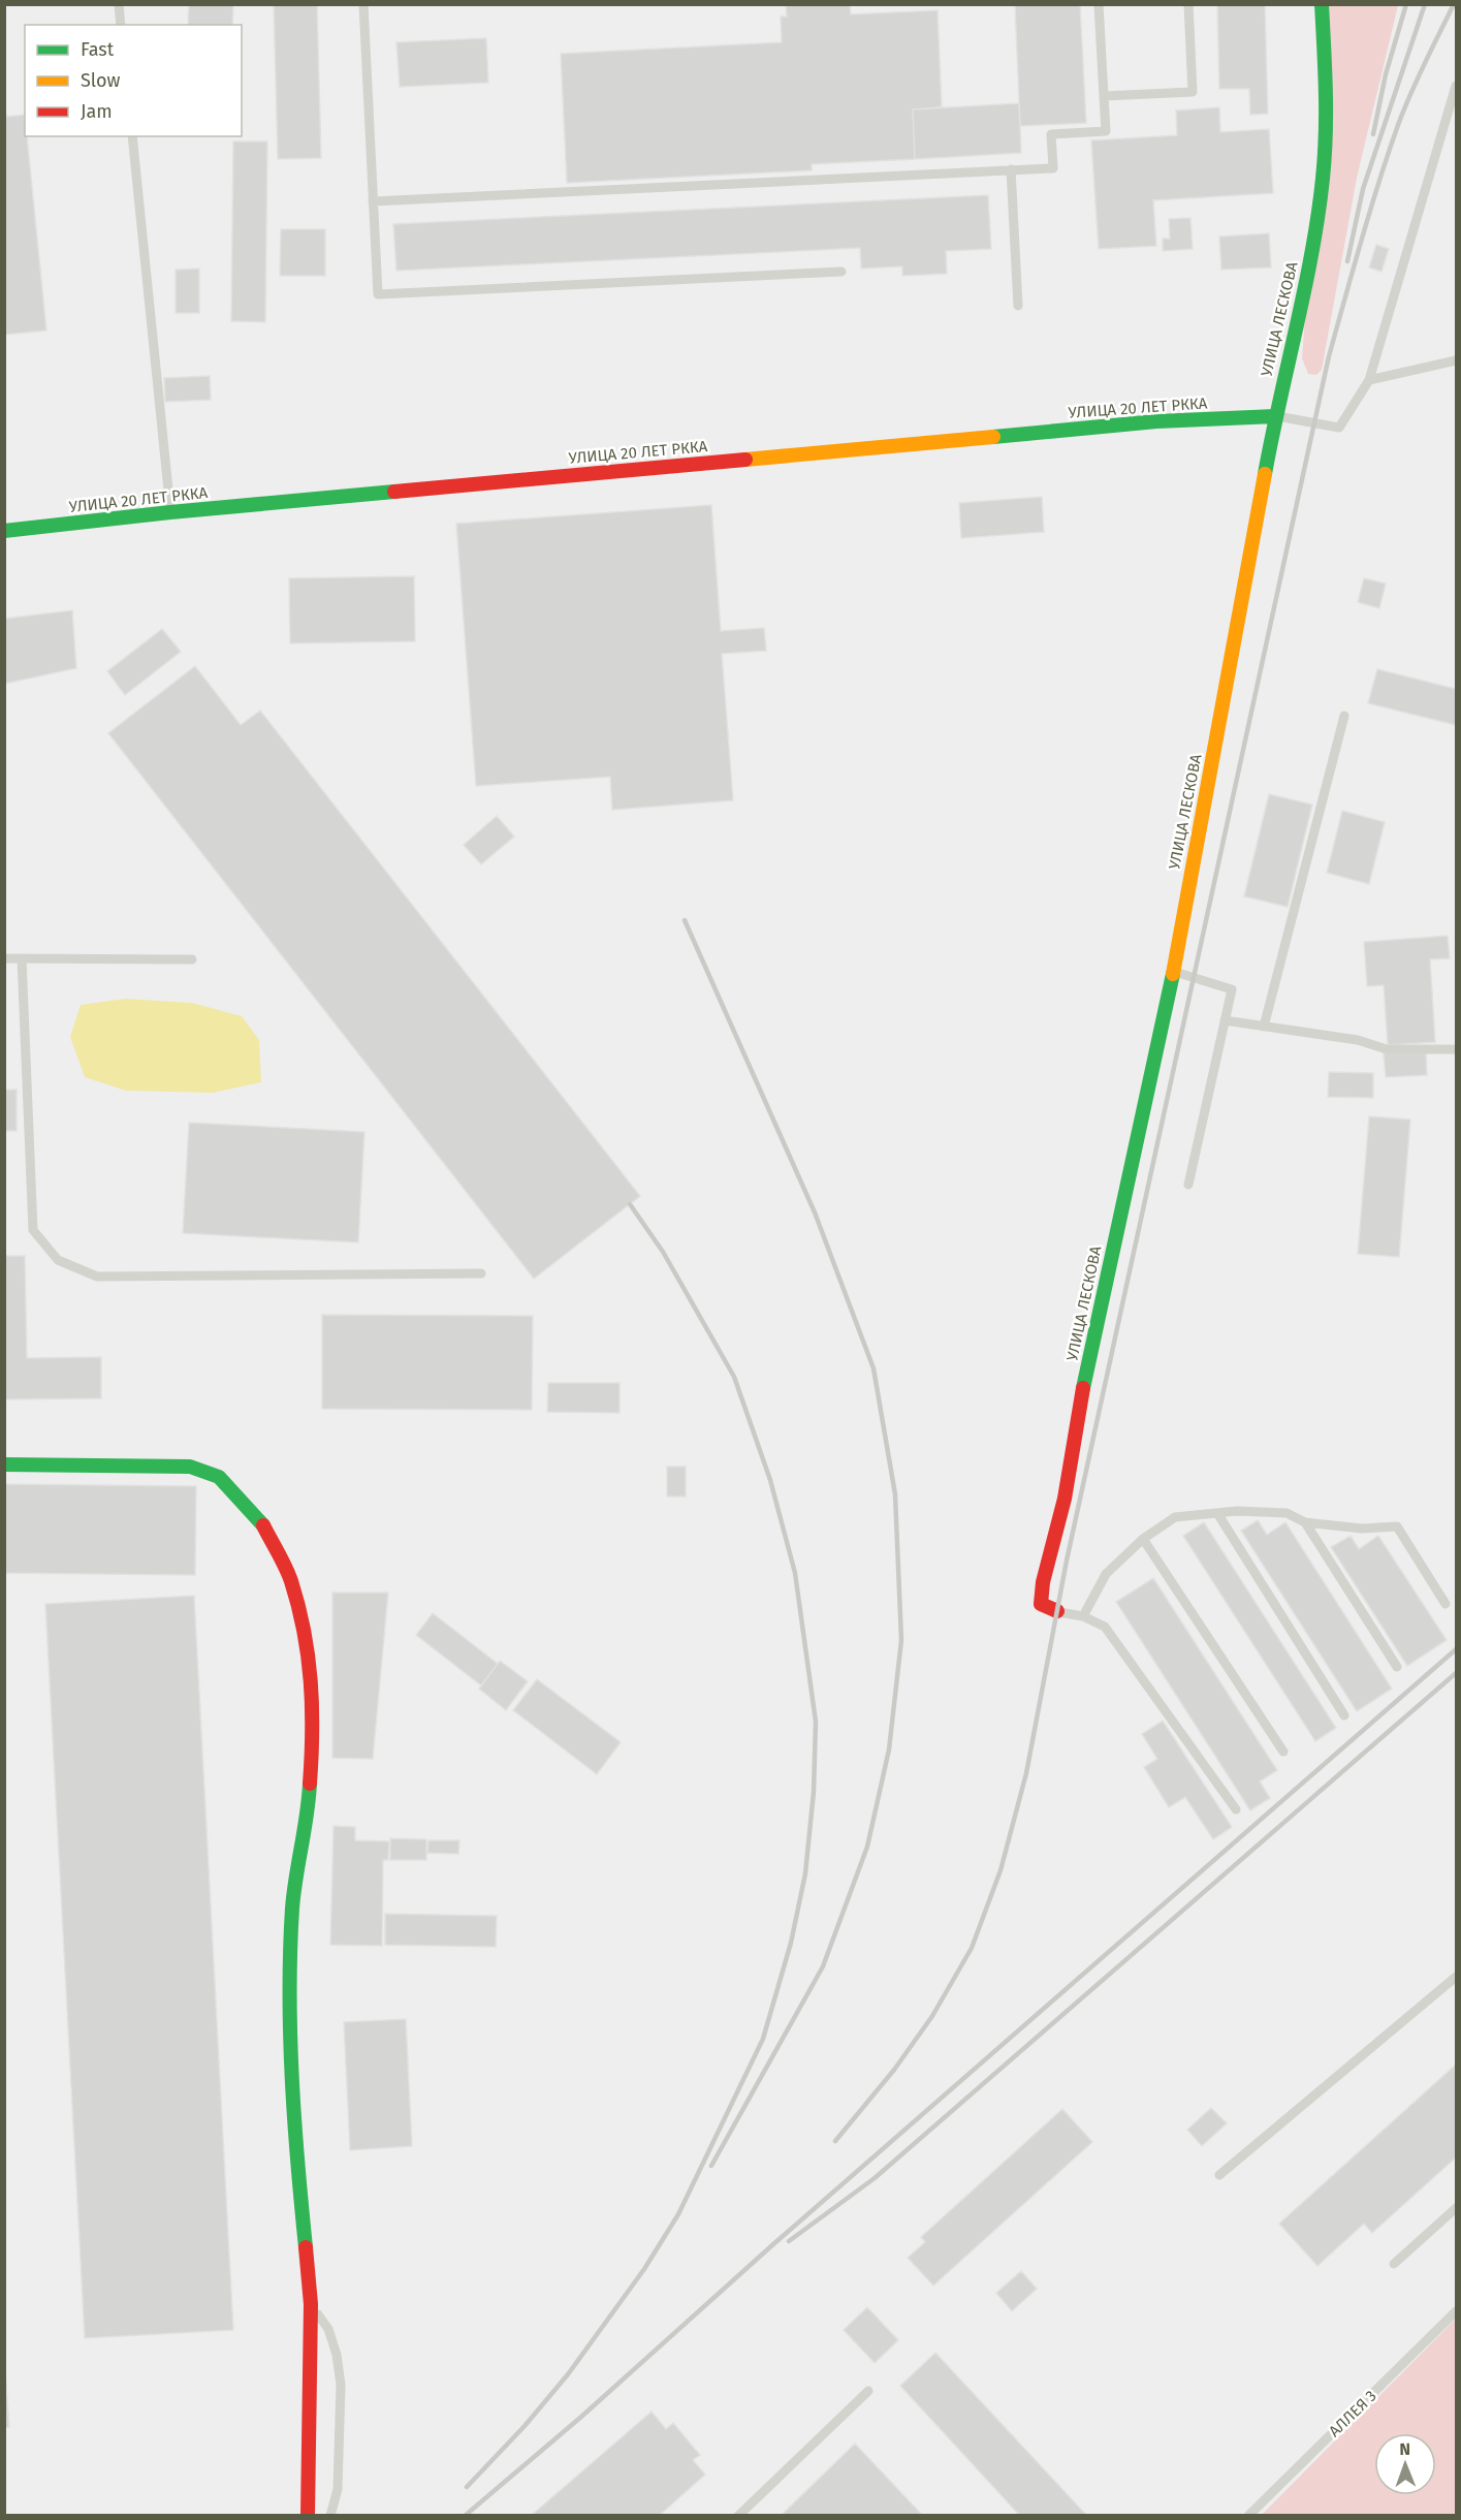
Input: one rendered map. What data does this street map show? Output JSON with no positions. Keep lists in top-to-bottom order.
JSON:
{
  "streets": {
    "street": ["УЛИЦА ЛЕСКОВА", "УЛИЦА 20 ЛЕТ РККА"],
    "lane": ["АЛЛЕЯ 3"]
  },
  "crossings": [
    ["УЛИЦА ЛЕСКОВА", "УЛИЦА 20 ЛЕТ РККА"]
  ],
  "legend": ["Fast", "Slow", "Jam"],
  "north": "top"
}
